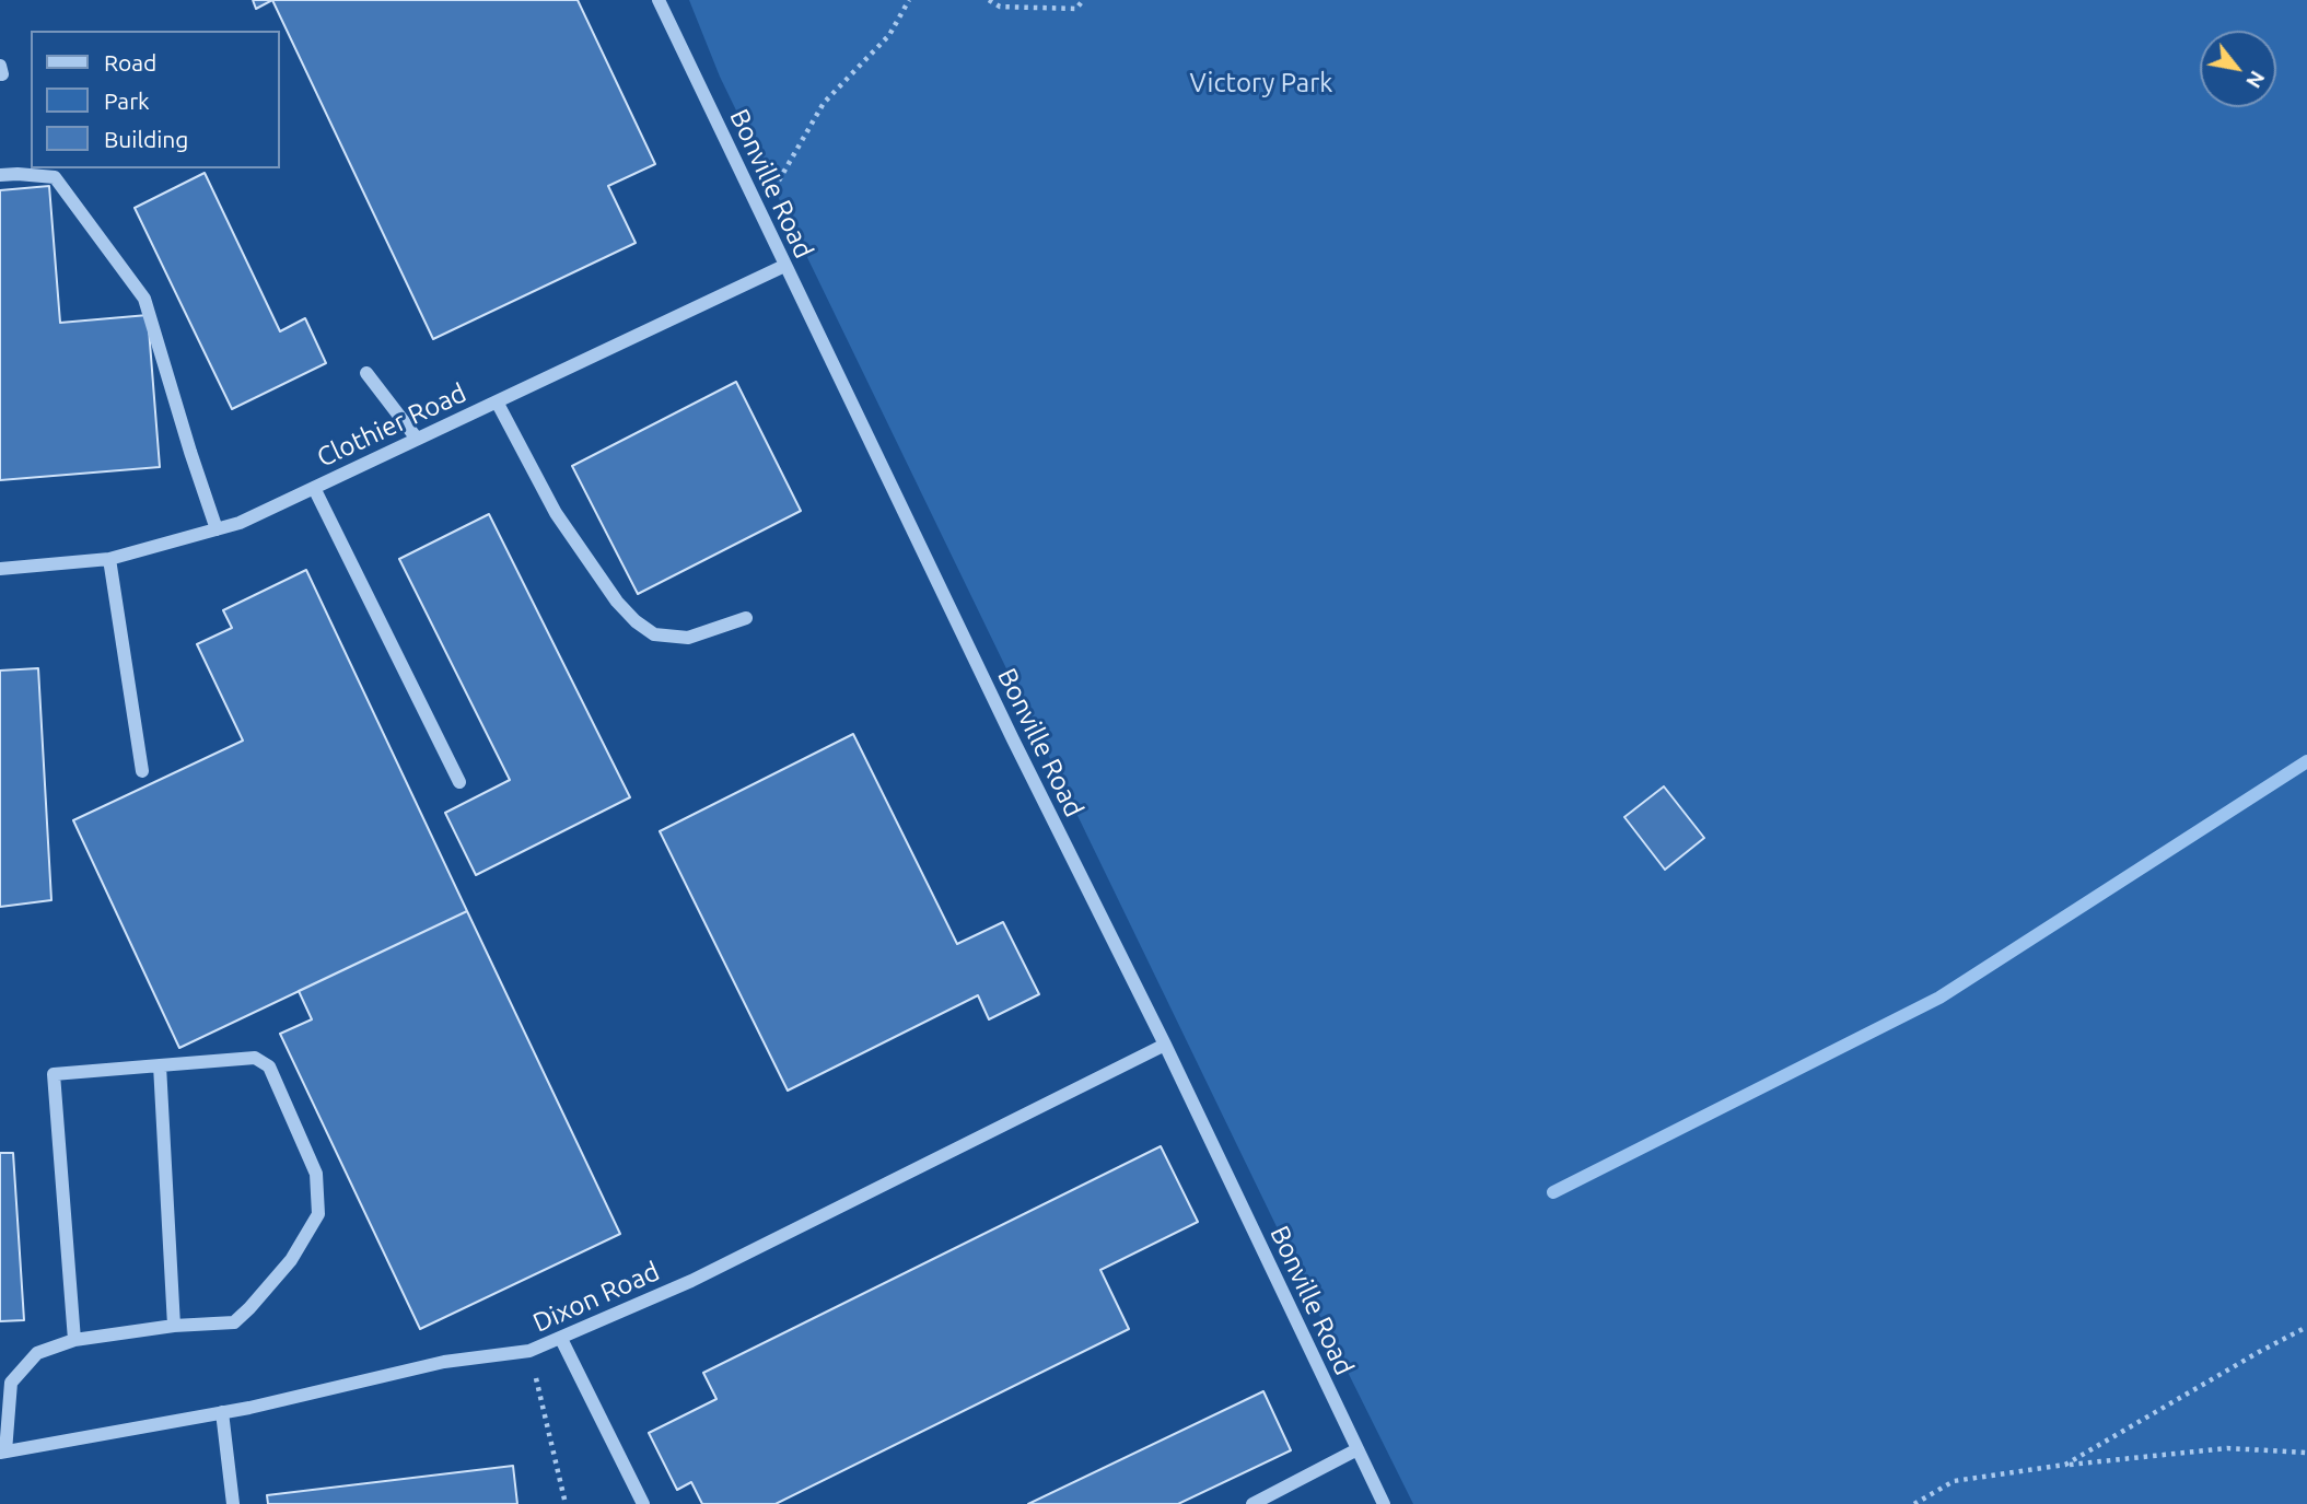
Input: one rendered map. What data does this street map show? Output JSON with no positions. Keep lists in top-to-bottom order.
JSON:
{
  "streets": {
    "street": ["Bonville Road", "Clothier Road", "Dixon Road"]
  },
  "crossings": [
    ["Bonville Road", "Clothier Road"],
    ["Bonville Road", "Dixon Road"]
  ],
  "parks": ["Victory Park"],
  "legend": ["Road", "Park", "Building"],
  "north": "bottom right"
}
